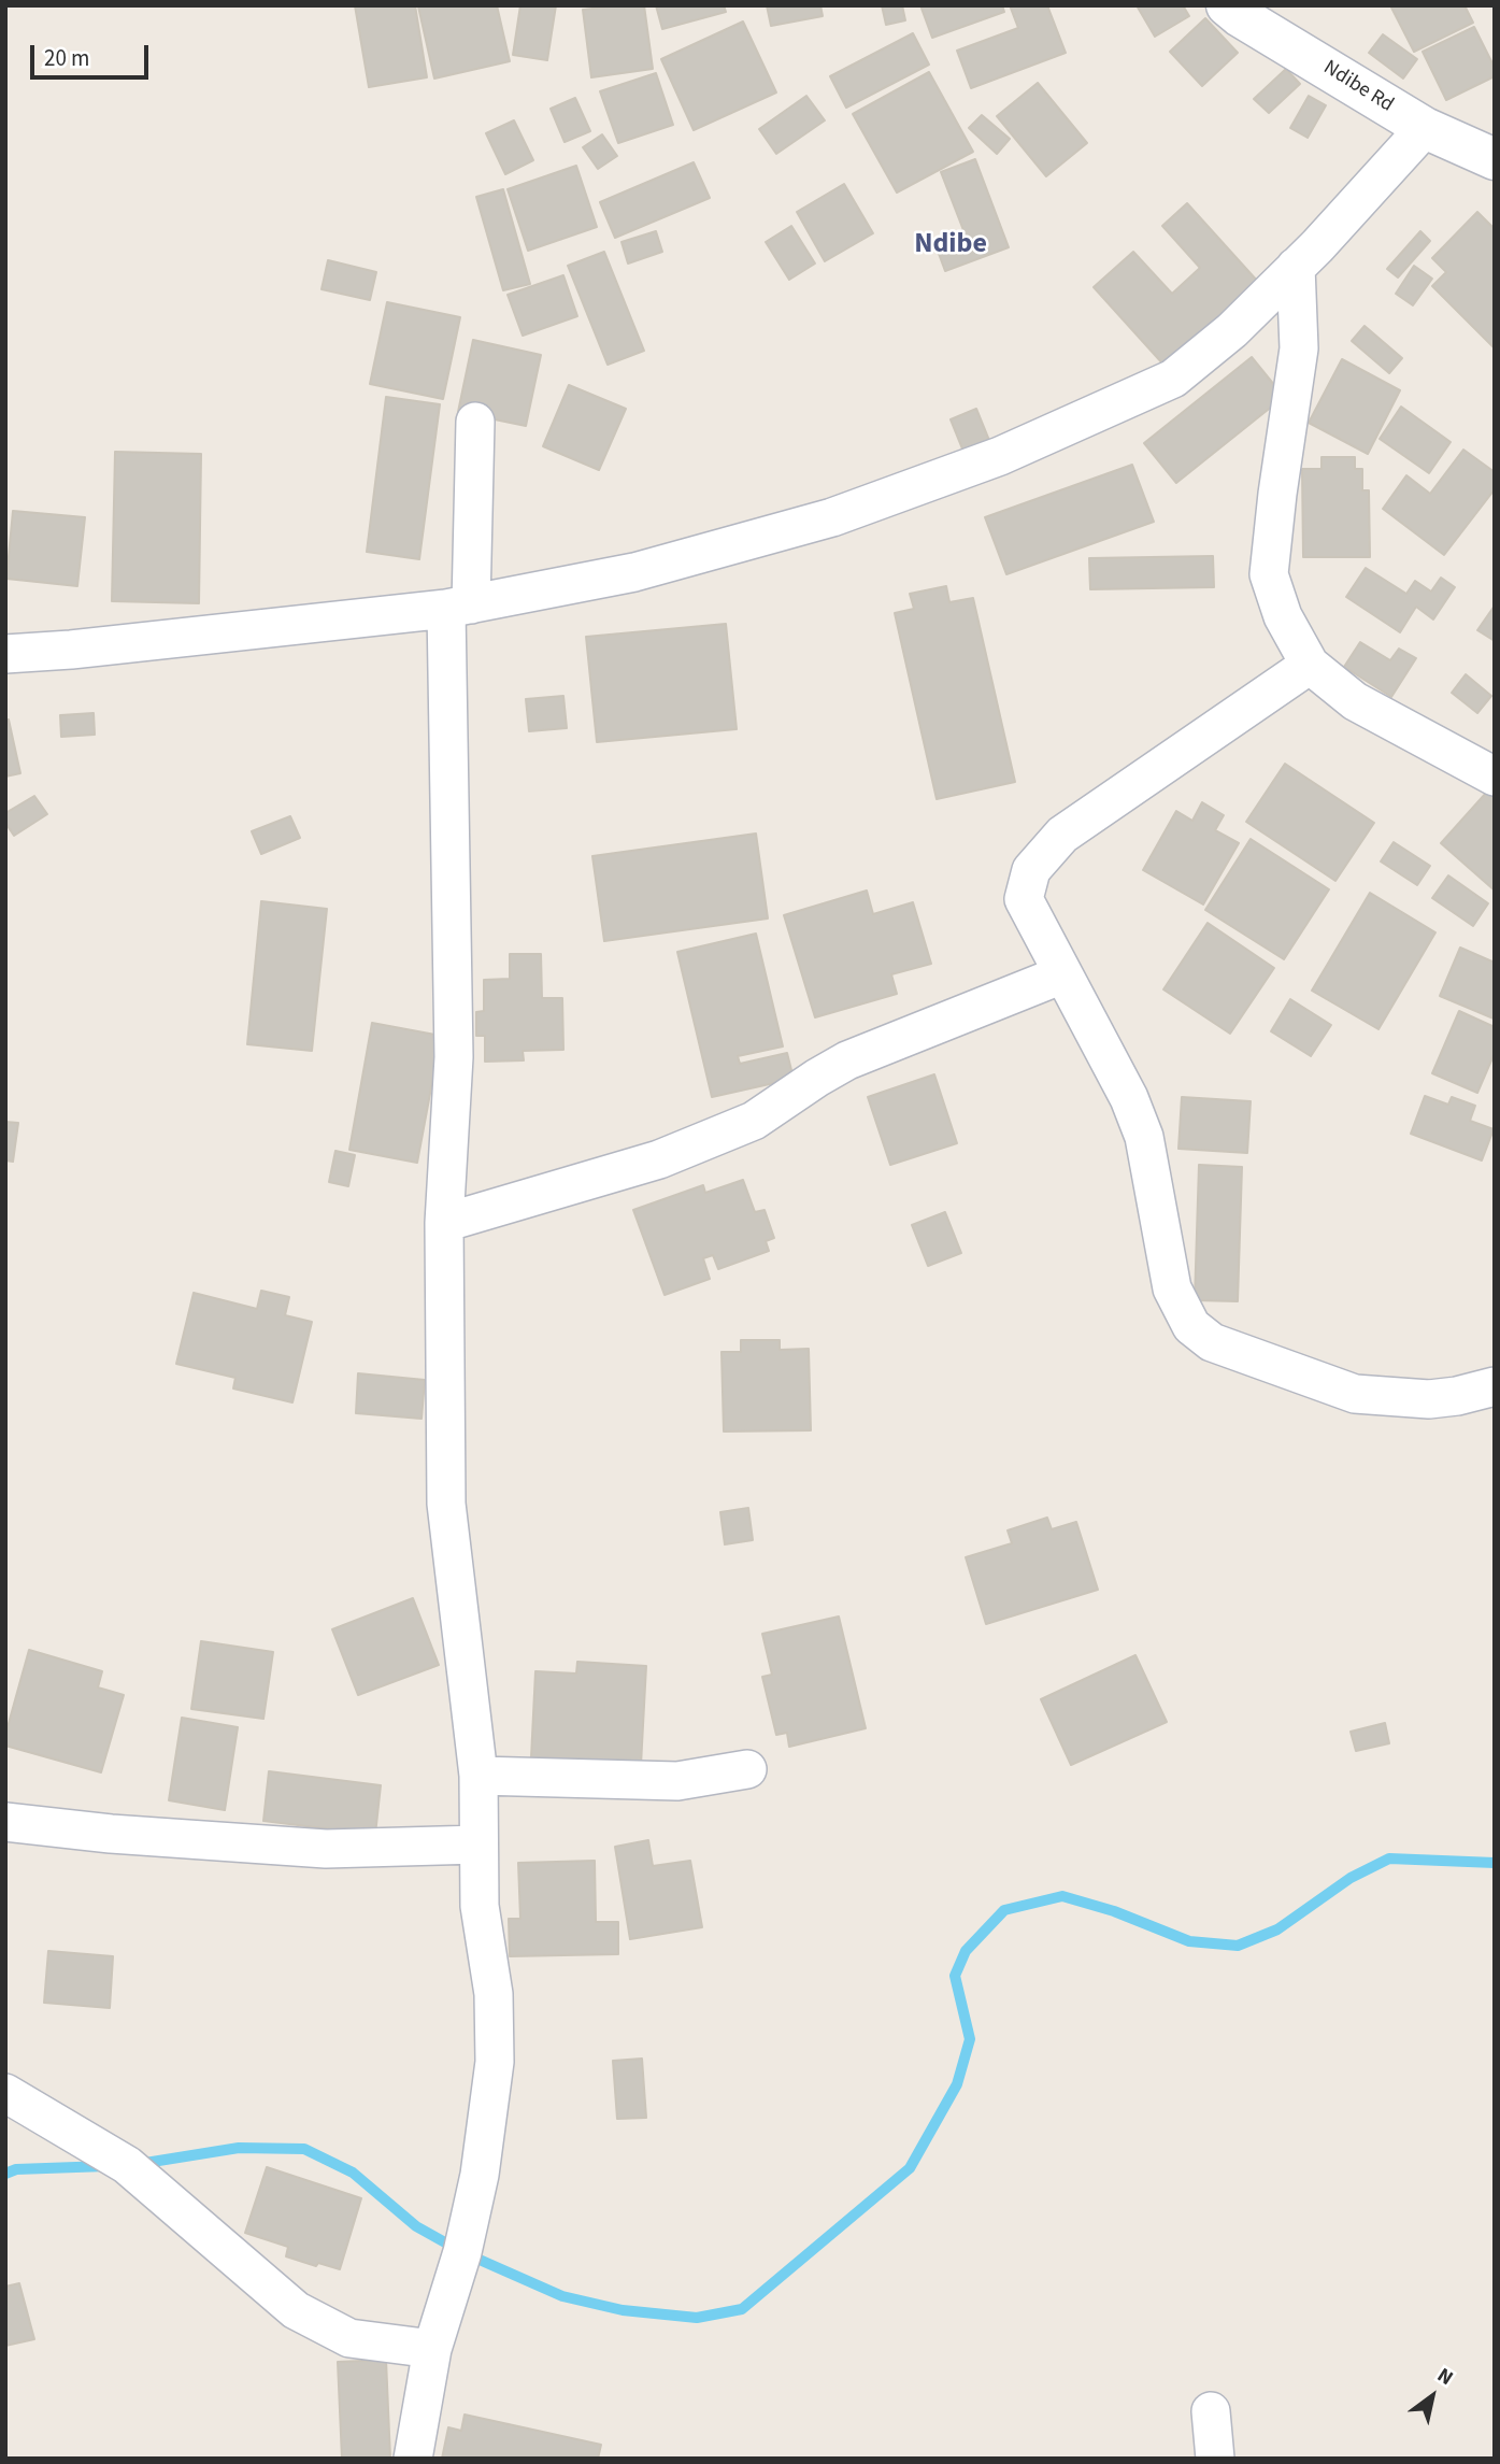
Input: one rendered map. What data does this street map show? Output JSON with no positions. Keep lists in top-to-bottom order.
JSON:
{
  "streets": {
    "street": ["Ndibe Rd"]
  },
  "districts": ["Ndibe"],
  "scale_bar": "20 m",
  "north": "top right"
}
